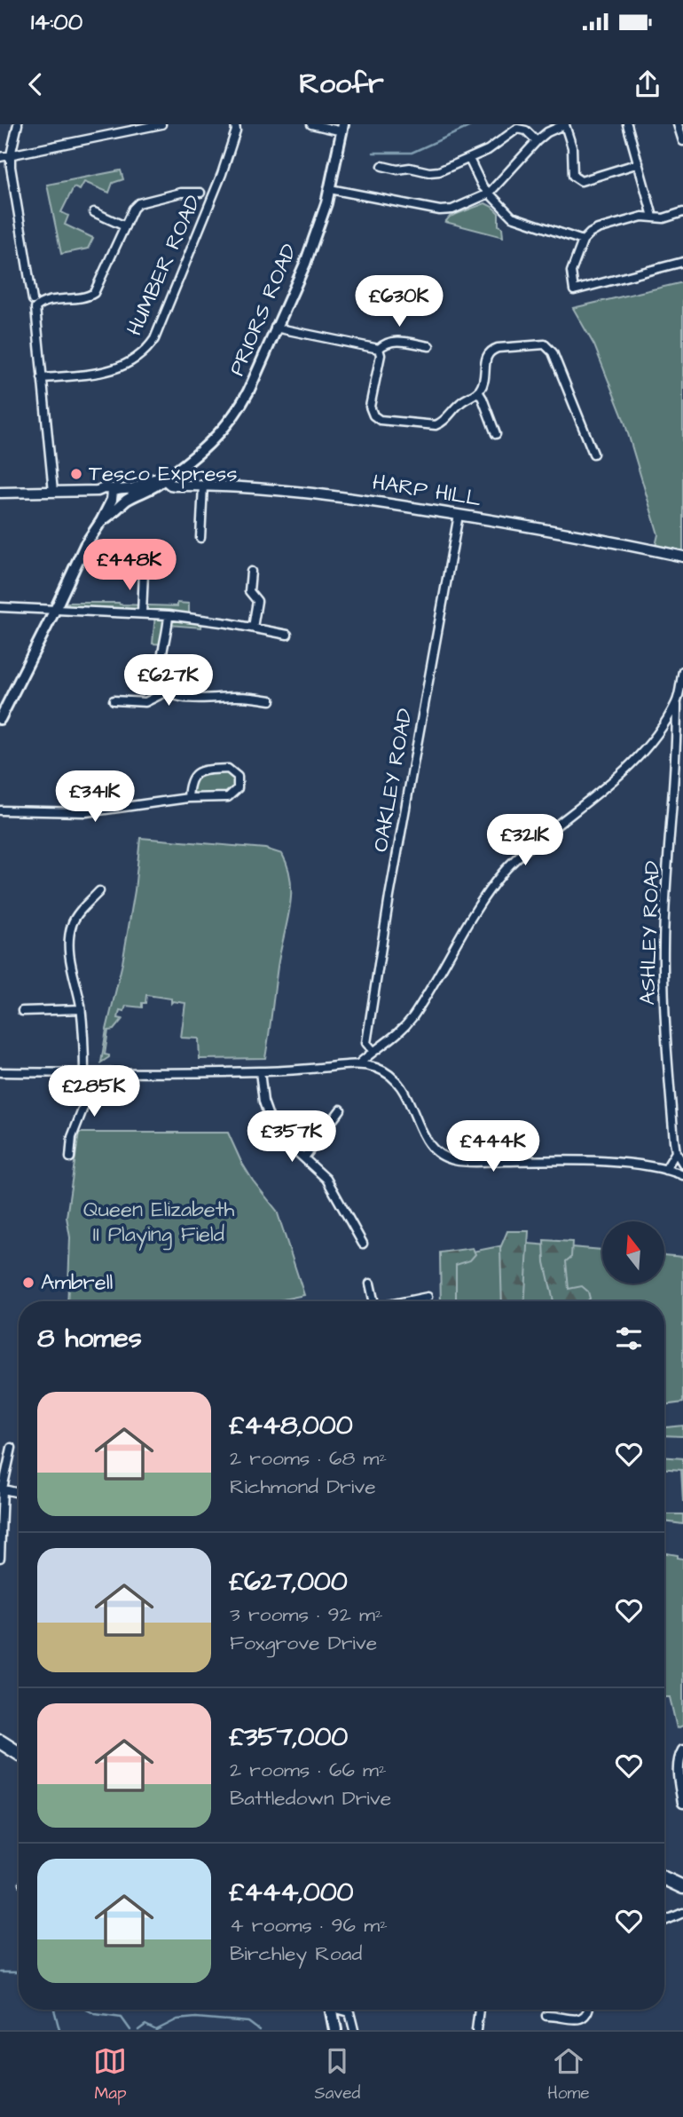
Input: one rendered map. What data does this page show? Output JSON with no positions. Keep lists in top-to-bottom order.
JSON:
{
  "streets": {
    "main road": ["PRIORS ROAD"],
    "street": [
      "HUMBER ROAD",
      "HARP HILL",
      "OAKLEY ROAD",
      "ASHLEY ROAD"
    ]
  },
  "crossings": [
    ["PRIORS ROAD", "HARP HILL"],
    ["HARP HILL", "OAKLEY ROAD"]
  ],
  "parks": ["Queen Elizabeth II Playing Field"],
  "places": ["Tesco Express", "Ambrell"],
  "north": "top",
  "page": {
    "status": "14:00",
    "header": "Roofr",
    "price": [
      "£630K",
      "£448K",
      "£627K",
      "£341K",
      "£321K",
      "£285K",
      "£357K",
      "£444K"
    ],
    "heading": "8 homes",
    "list": [
      {
        "name": "£448,000",
        "note": "2 rooms · 68 m² · Richmond Drive"
      },
      {
        "name": "£627,000",
        "note": "3 rooms · 92 m² · Foxgrove Drive"
      },
      {
        "name": "£357,000",
        "note": "2 rooms · 66 m² · Battledown Drive"
      },
      {
        "name": "£444,000",
        "note": "4 rooms · 96 m² · Birchley Road"
      }
    ],
    "tabs": ["Map", "Saved", "Home"]
  }
}
